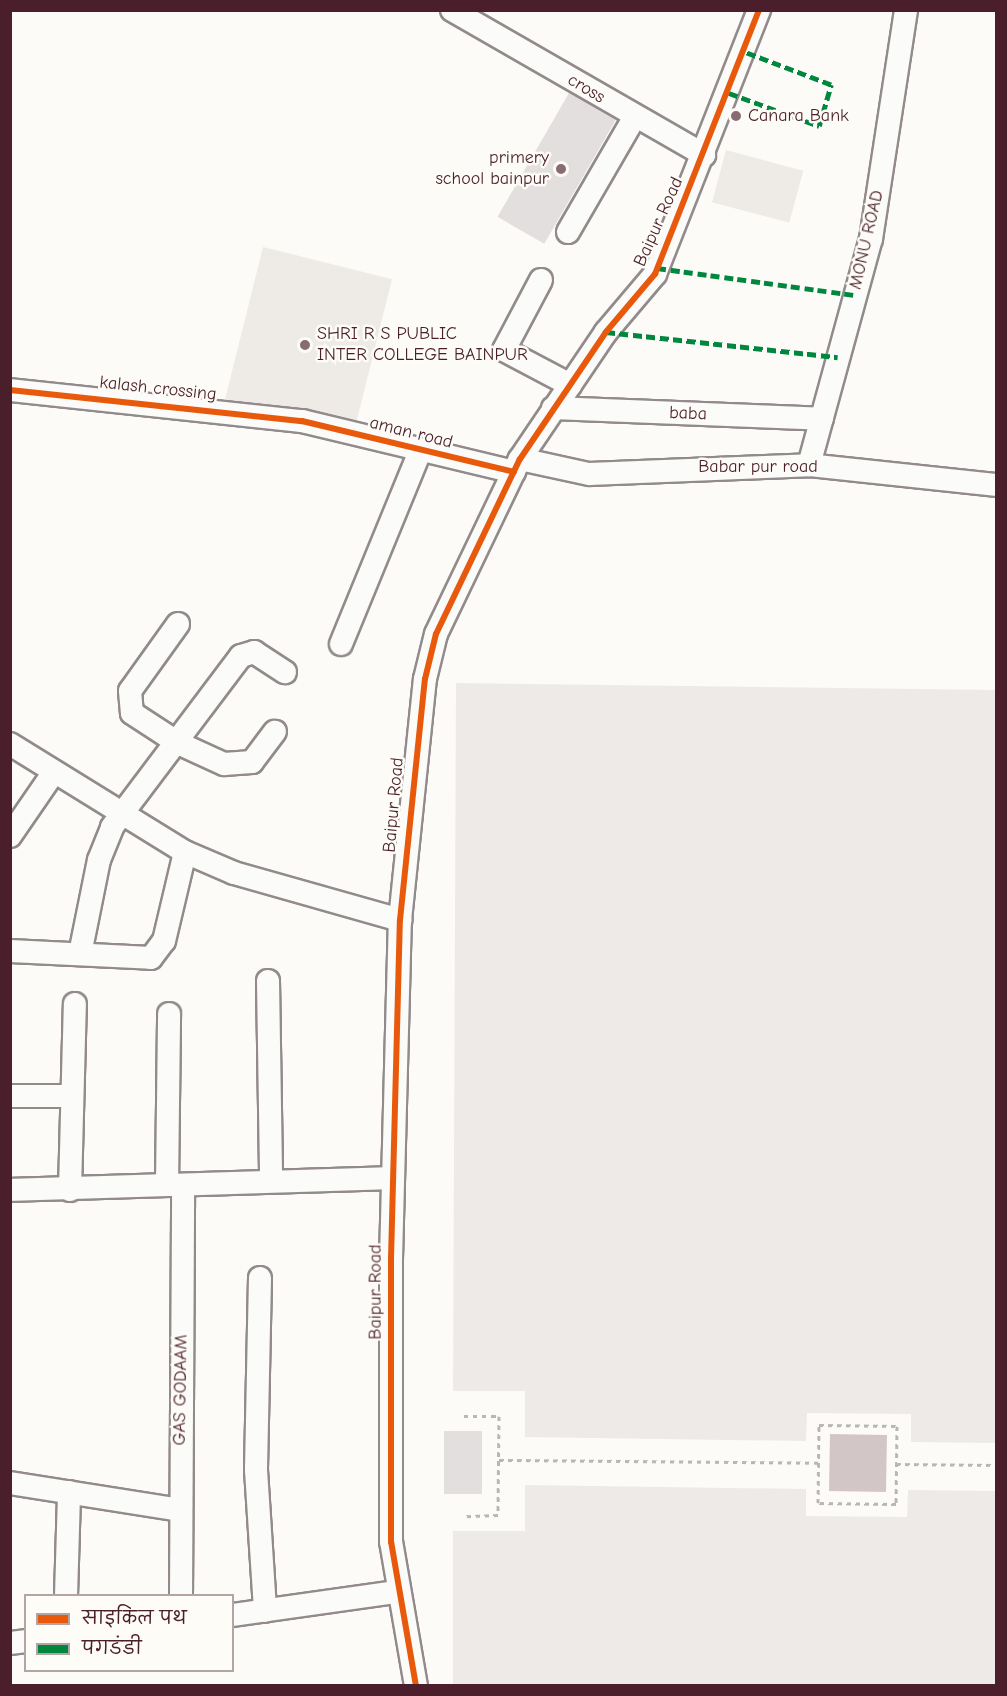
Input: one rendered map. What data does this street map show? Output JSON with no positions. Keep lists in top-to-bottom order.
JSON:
{
  "streets": {
    "street": [
      "cross",
      "Baipur Road",
      "MONU ROAD",
      "kalash crossing",
      "baba",
      "aman road",
      "Babar pur road",
      "GAS GODAAM"
    ]
  },
  "crossings": [
    ["cross", "Baipur Road"],
    ["Baipur Road", "baba"],
    ["Baipur Road", "aman road"],
    ["Baipur Road", "Babar pur road"],
    ["MONU ROAD", "baba"],
    ["MONU ROAD", "Babar pur road"],
    ["kalash crossing", "aman road"],
    ["aman road", "Babar pur road"]
  ],
  "places": ["Canara Bank", "primery school bainpur", "SHRI R S PUBLIC INTER COLLEGE BAINPUR"],
  "legend": ["साइकिल पथ", "पगडंडी"]
}
